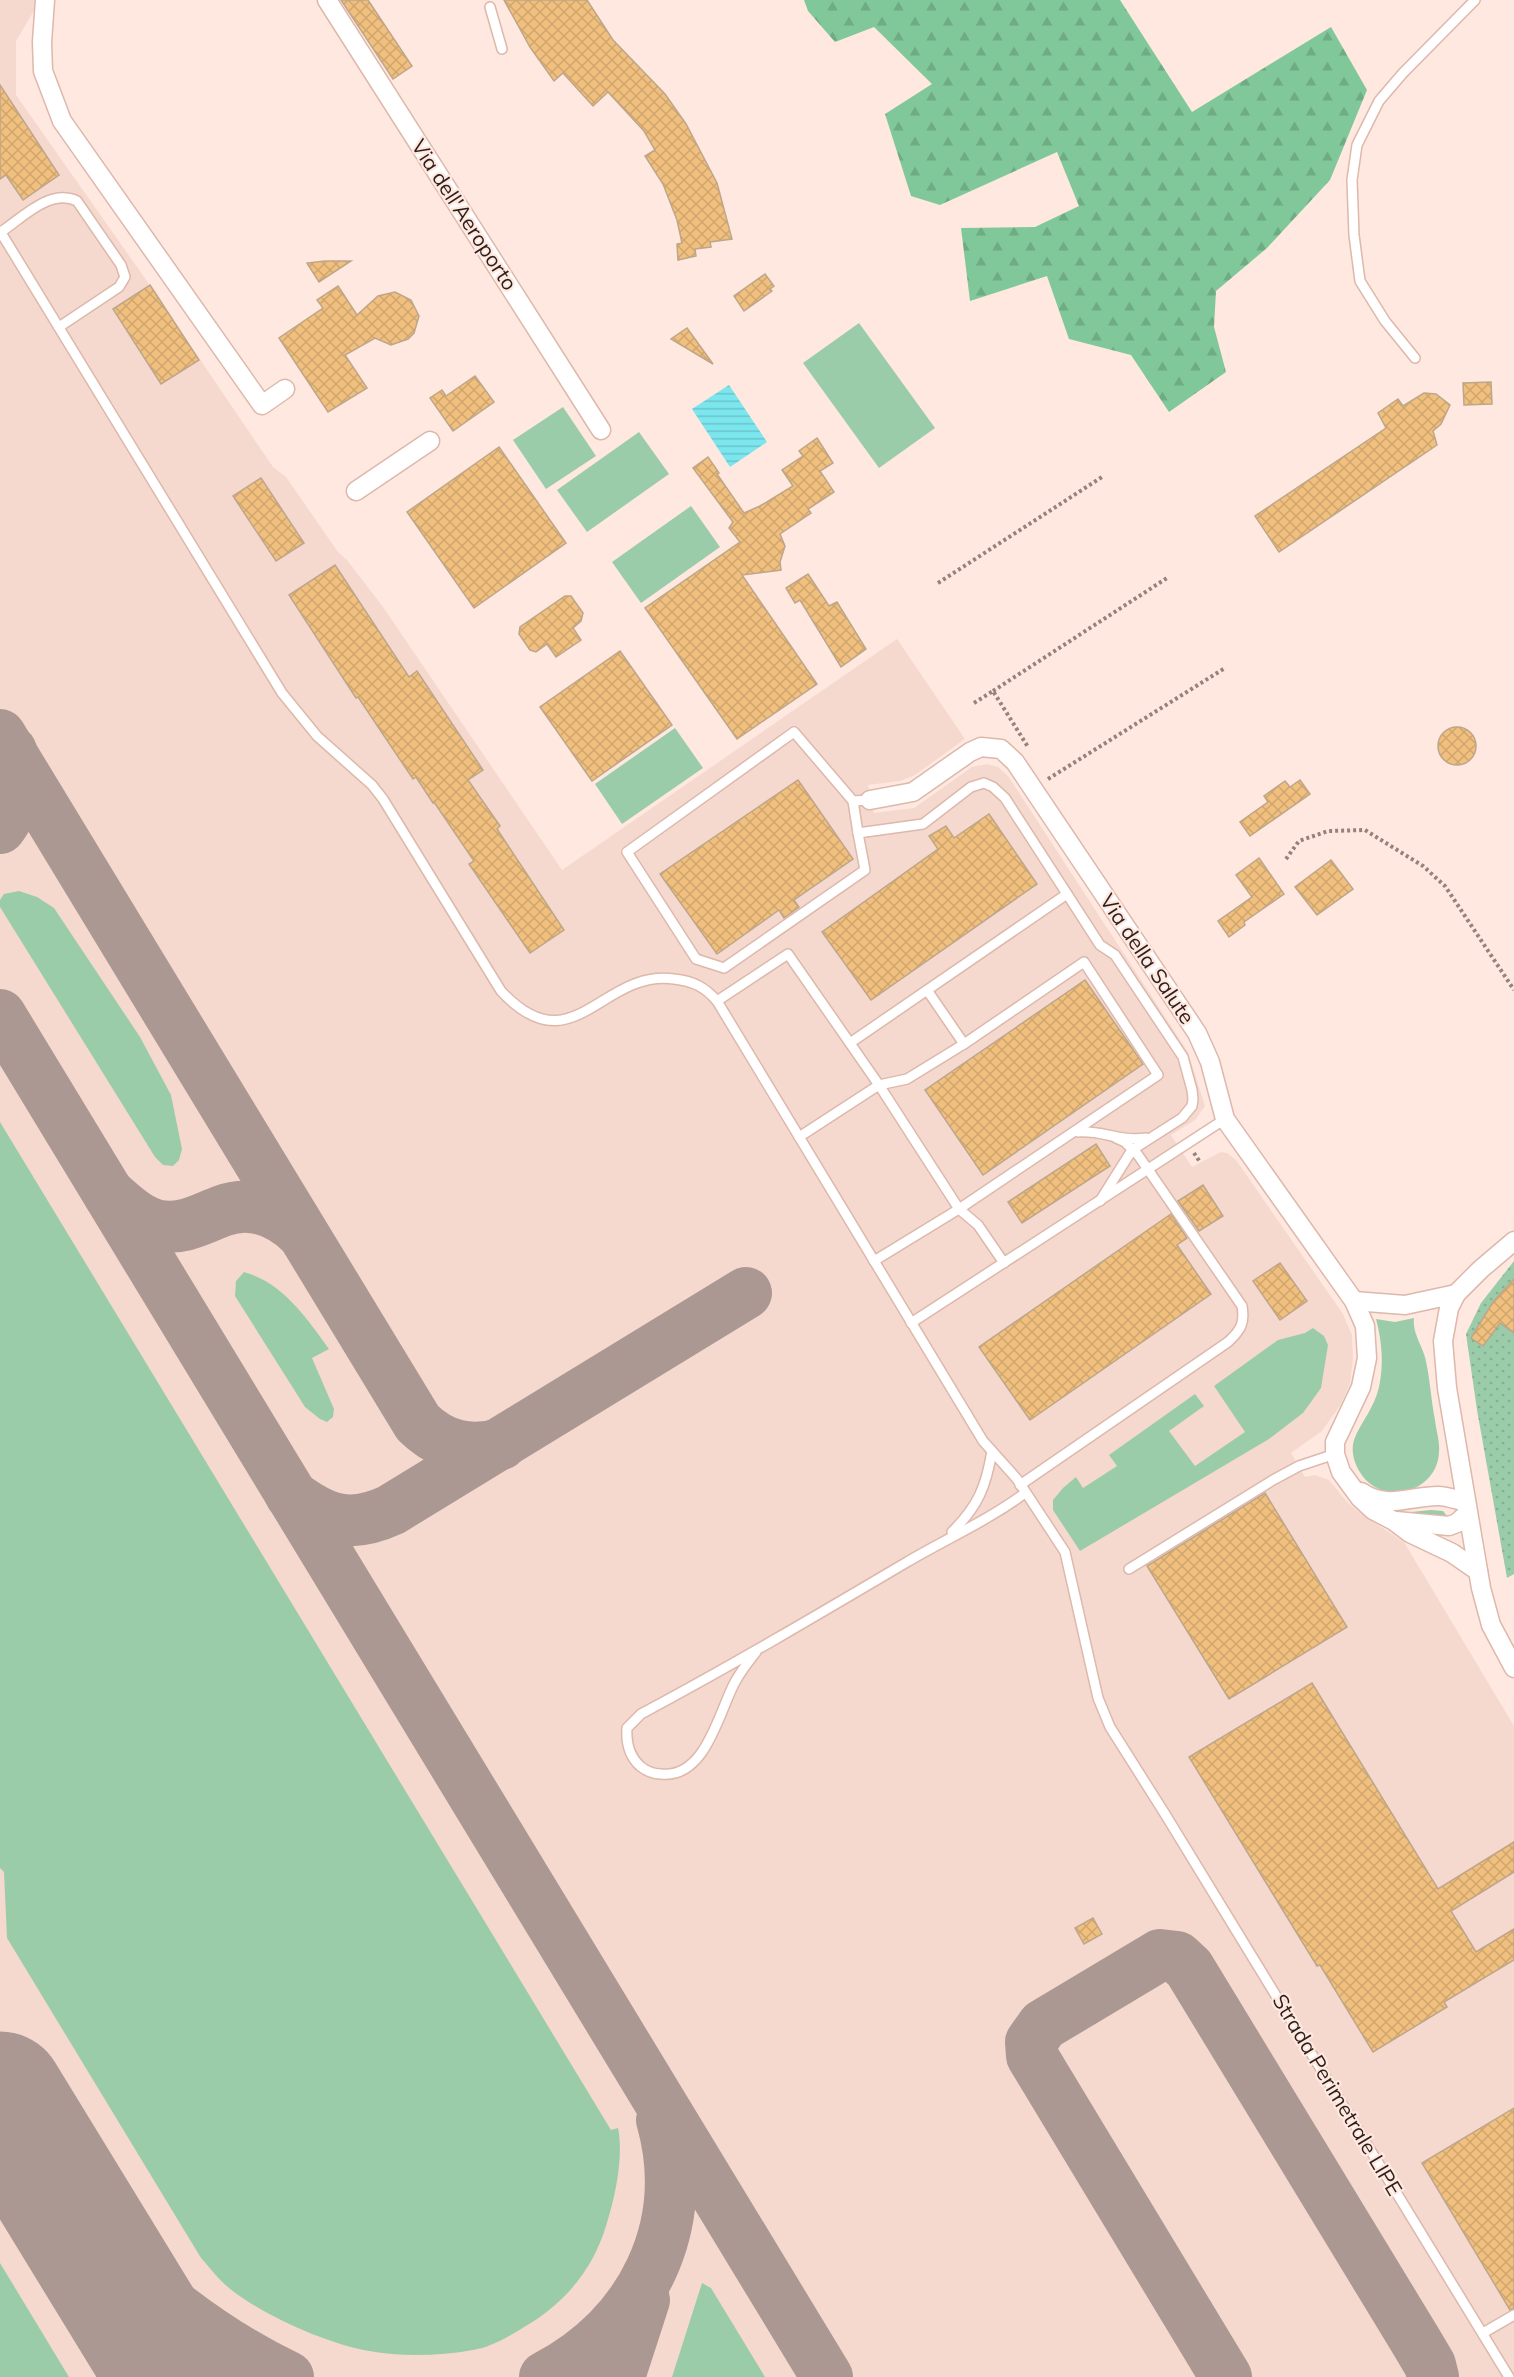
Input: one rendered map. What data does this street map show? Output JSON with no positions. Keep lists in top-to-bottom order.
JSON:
{
  "streets": {
    "street": ["Via dell'Aeroporto", "Via della Salute"],
    "lane": ["Strada Perimetrale LIPE"]
  }
}
